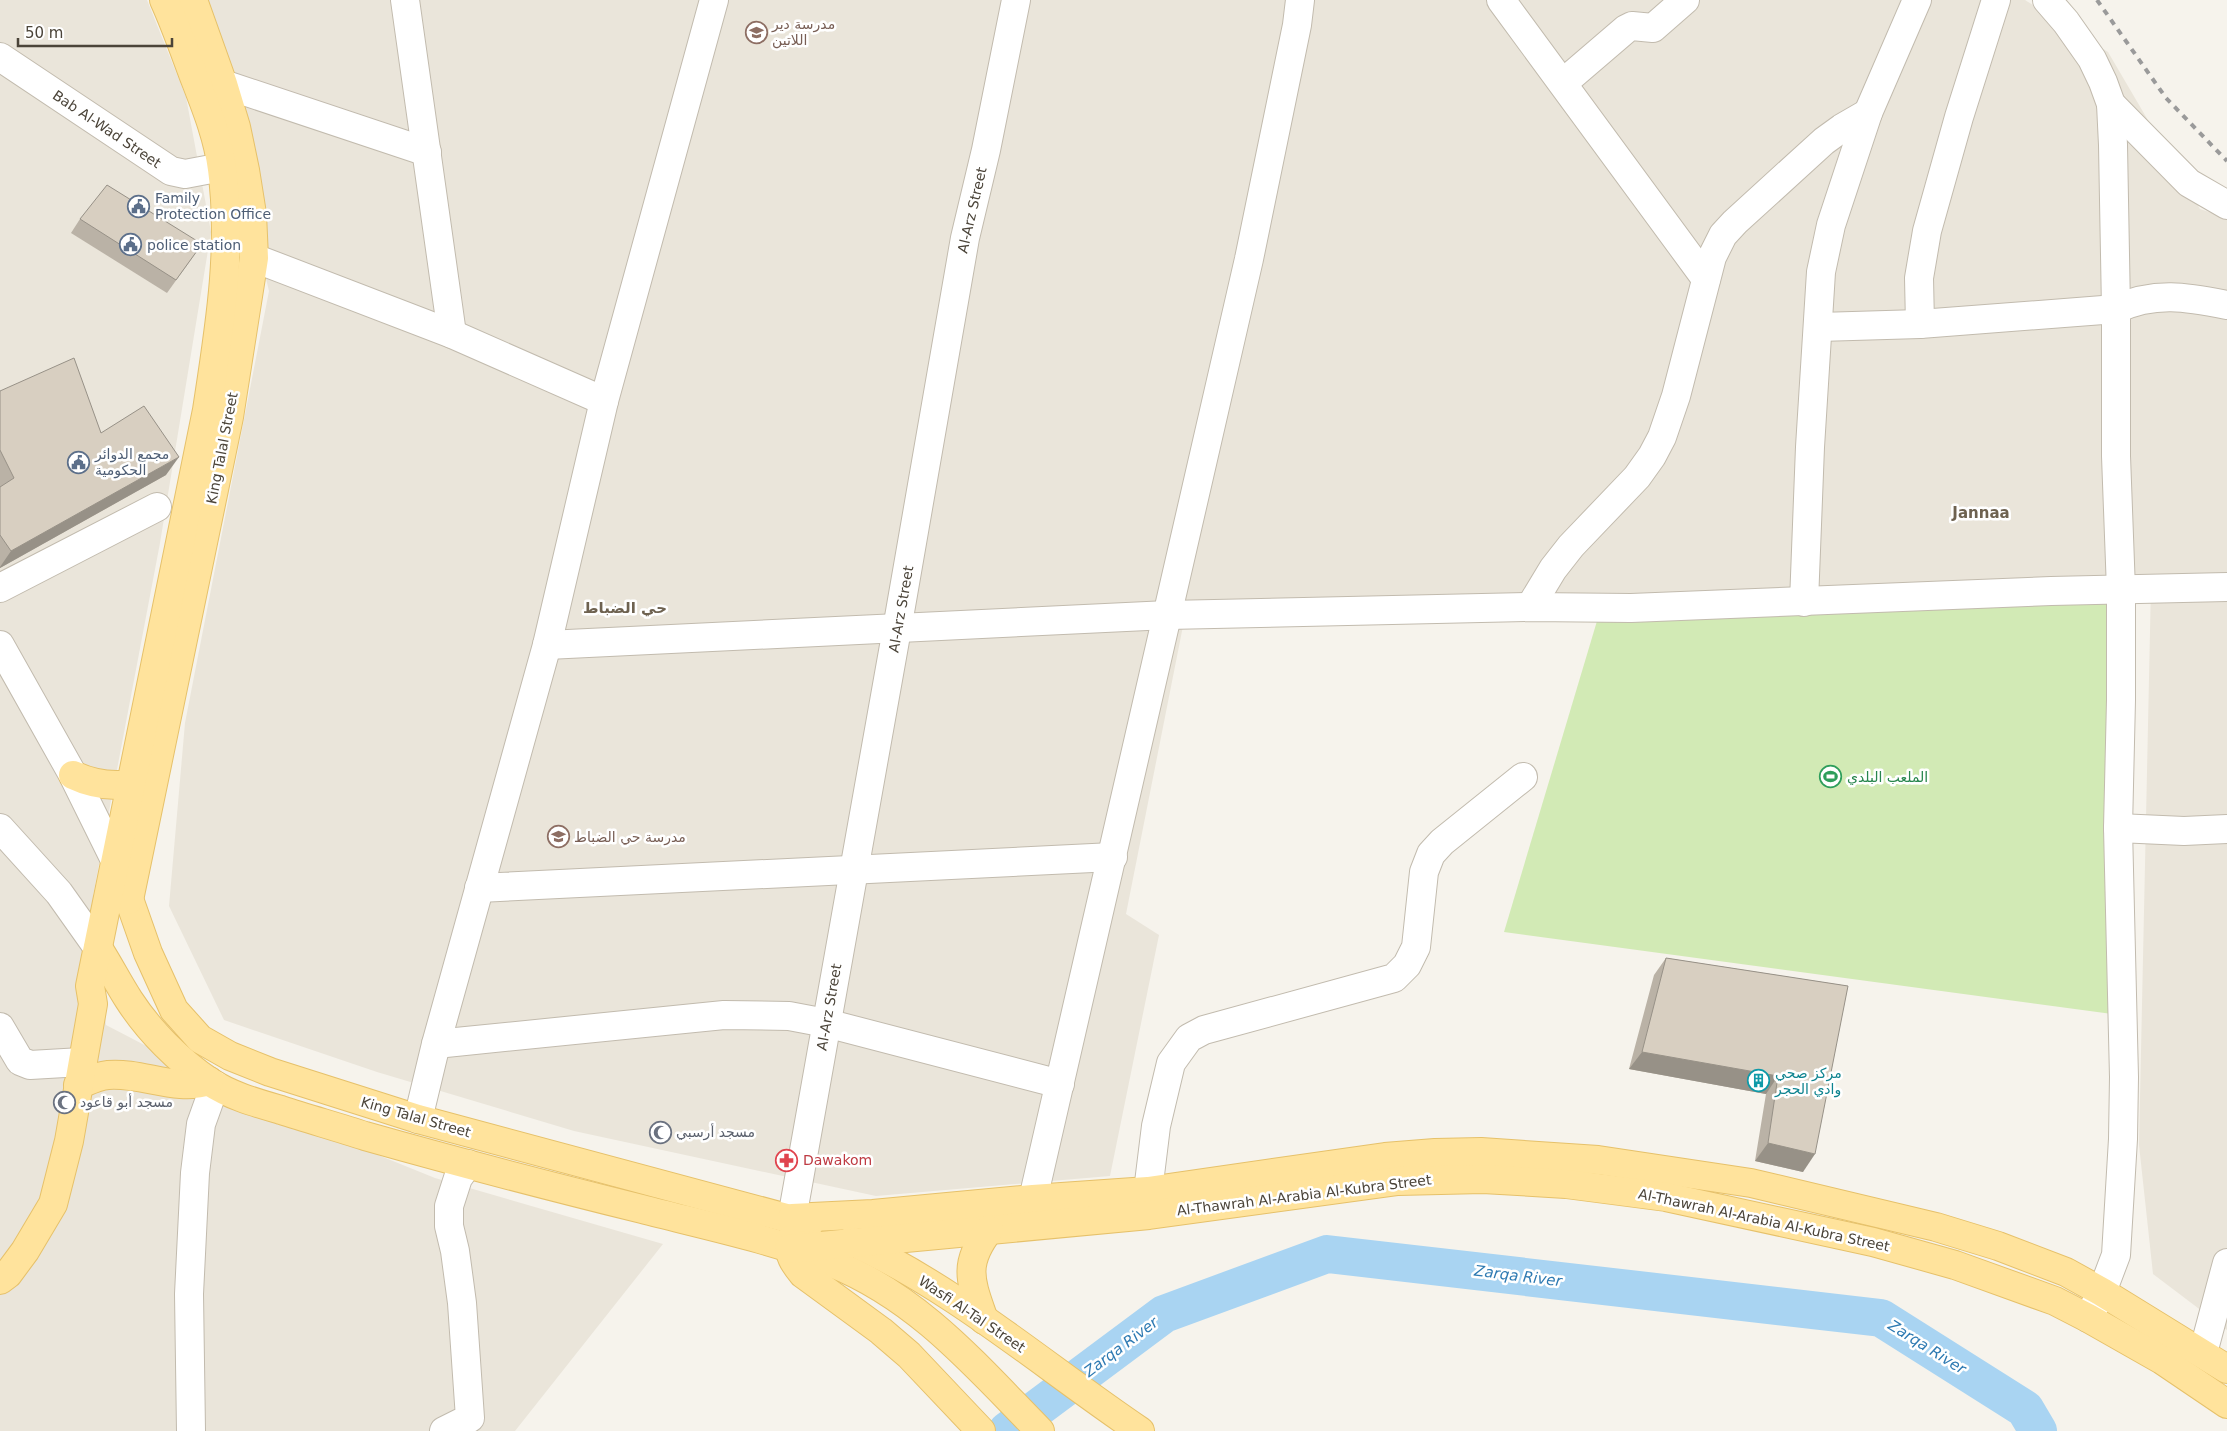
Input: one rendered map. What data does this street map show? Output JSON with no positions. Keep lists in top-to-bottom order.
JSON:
{
  "streets": {
    "main road": ["King Talal Street", "Al-Thawrah Al-Arabia Al-Kubra Street", "Wasfi Al-Tal Street"],
    "street": ["Bab Al-Wad Street", "Al-Arz Street"]
  },
  "crossings": [
    ["Bab Al-Wad Street", "King Talal Street"],
    ["Al-Arz Street", "King Talal Street"],
    ["Al-Arz Street", "Al-Thawrah Al-Arabia Al-Kubra Street"],
    ["Al-Arz Street", "Wasfi Al-Tal Street"],
    ["King Talal Street", "Al-Thawrah Al-Arabia Al-Kubra Street"],
    ["King Talal Street", "Wasfi Al-Tal Street"],
    ["Al-Thawrah Al-Arabia Al-Kubra Street", "Wasfi Al-Tal Street"]
  ],
  "districts": ["Jannaa", "حي الضباط"],
  "water": ["Zarqa River"],
  "places": {
    "school or university": ["مدرسة دير اللاتين", "مدرسة حي الضباط"],
    "public building": ["Family Protection Office", "police station", "مجمع الدوائر الحكومية"],
    "sports": ["الملعب البلدي"],
    "building": ["مركز صحي وادي الحجر"],
    "mosque": ["مسجد أبو قاعود", "مسجد أرسبي"],
    "pharmacy": ["Dawakom"]
  },
  "scale_bar": "50 m"
}
